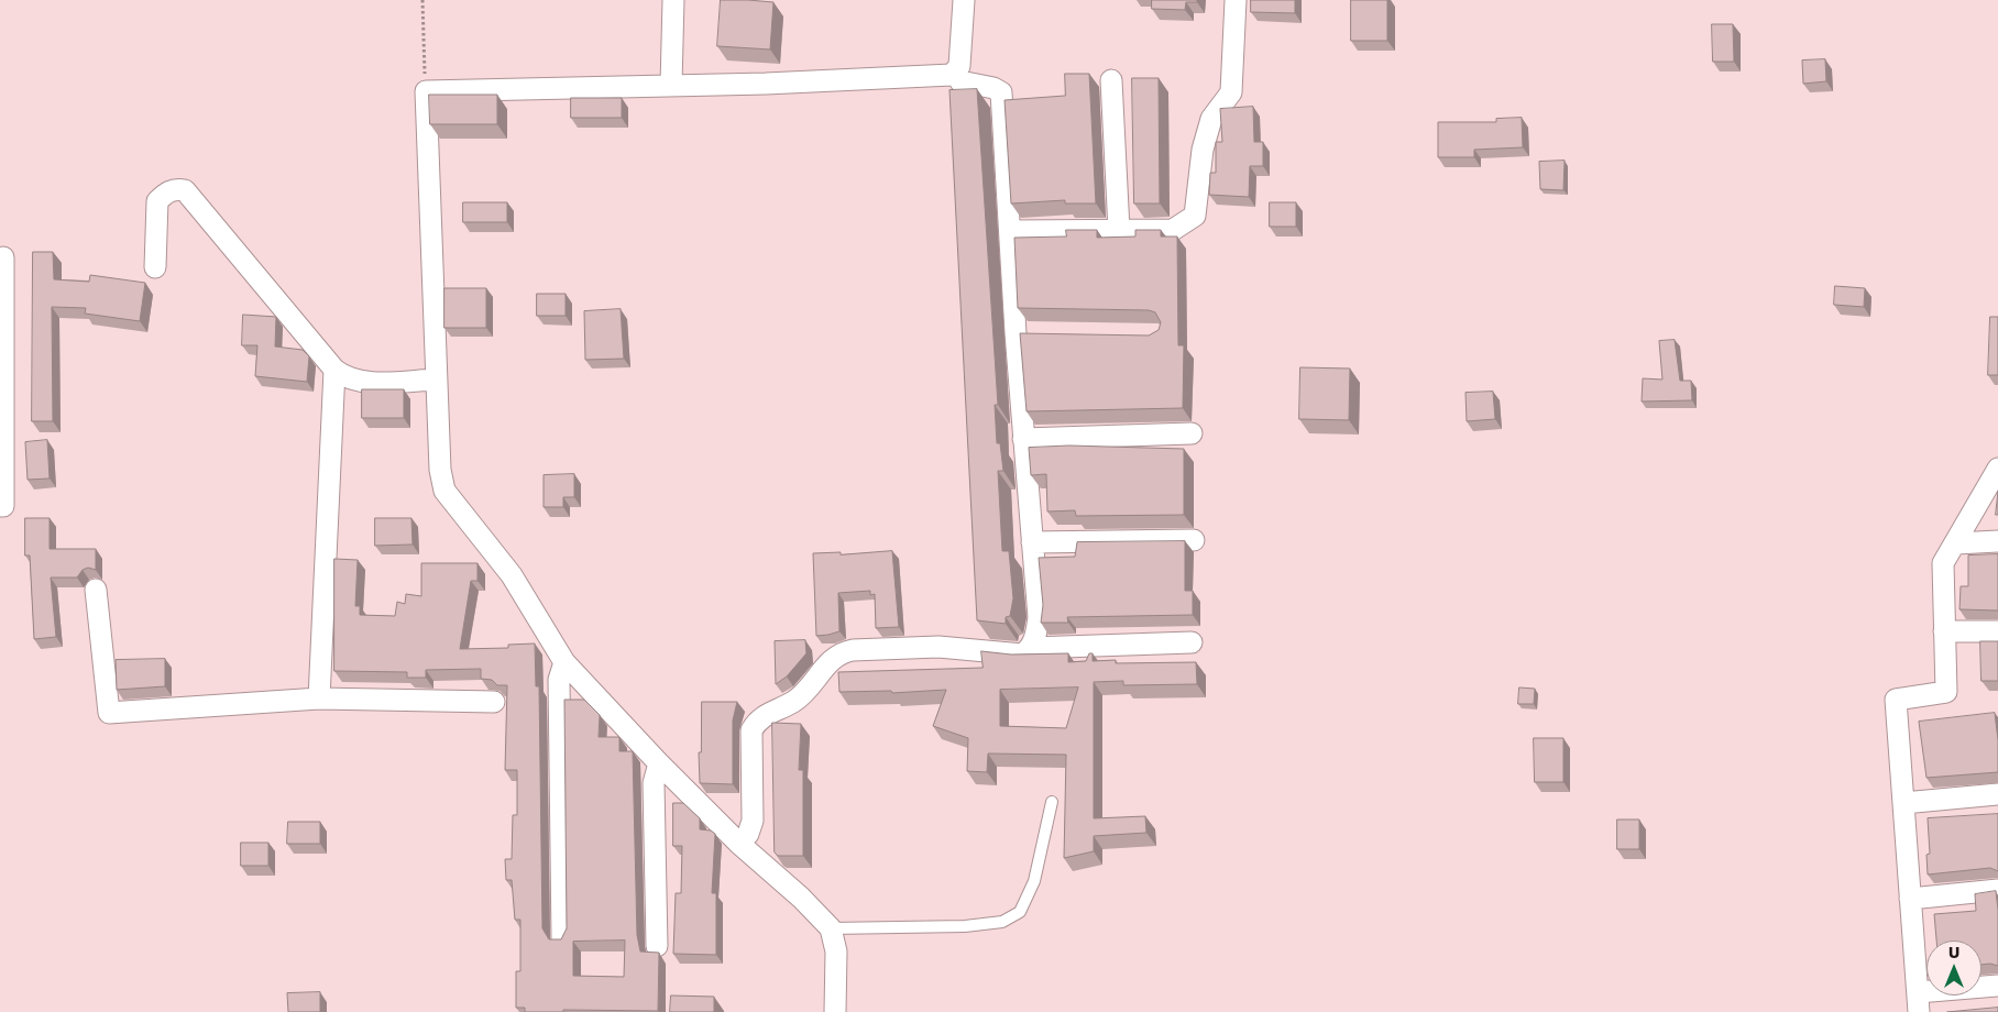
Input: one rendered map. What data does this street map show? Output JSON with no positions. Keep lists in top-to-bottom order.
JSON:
{
  "north": "top"
}
